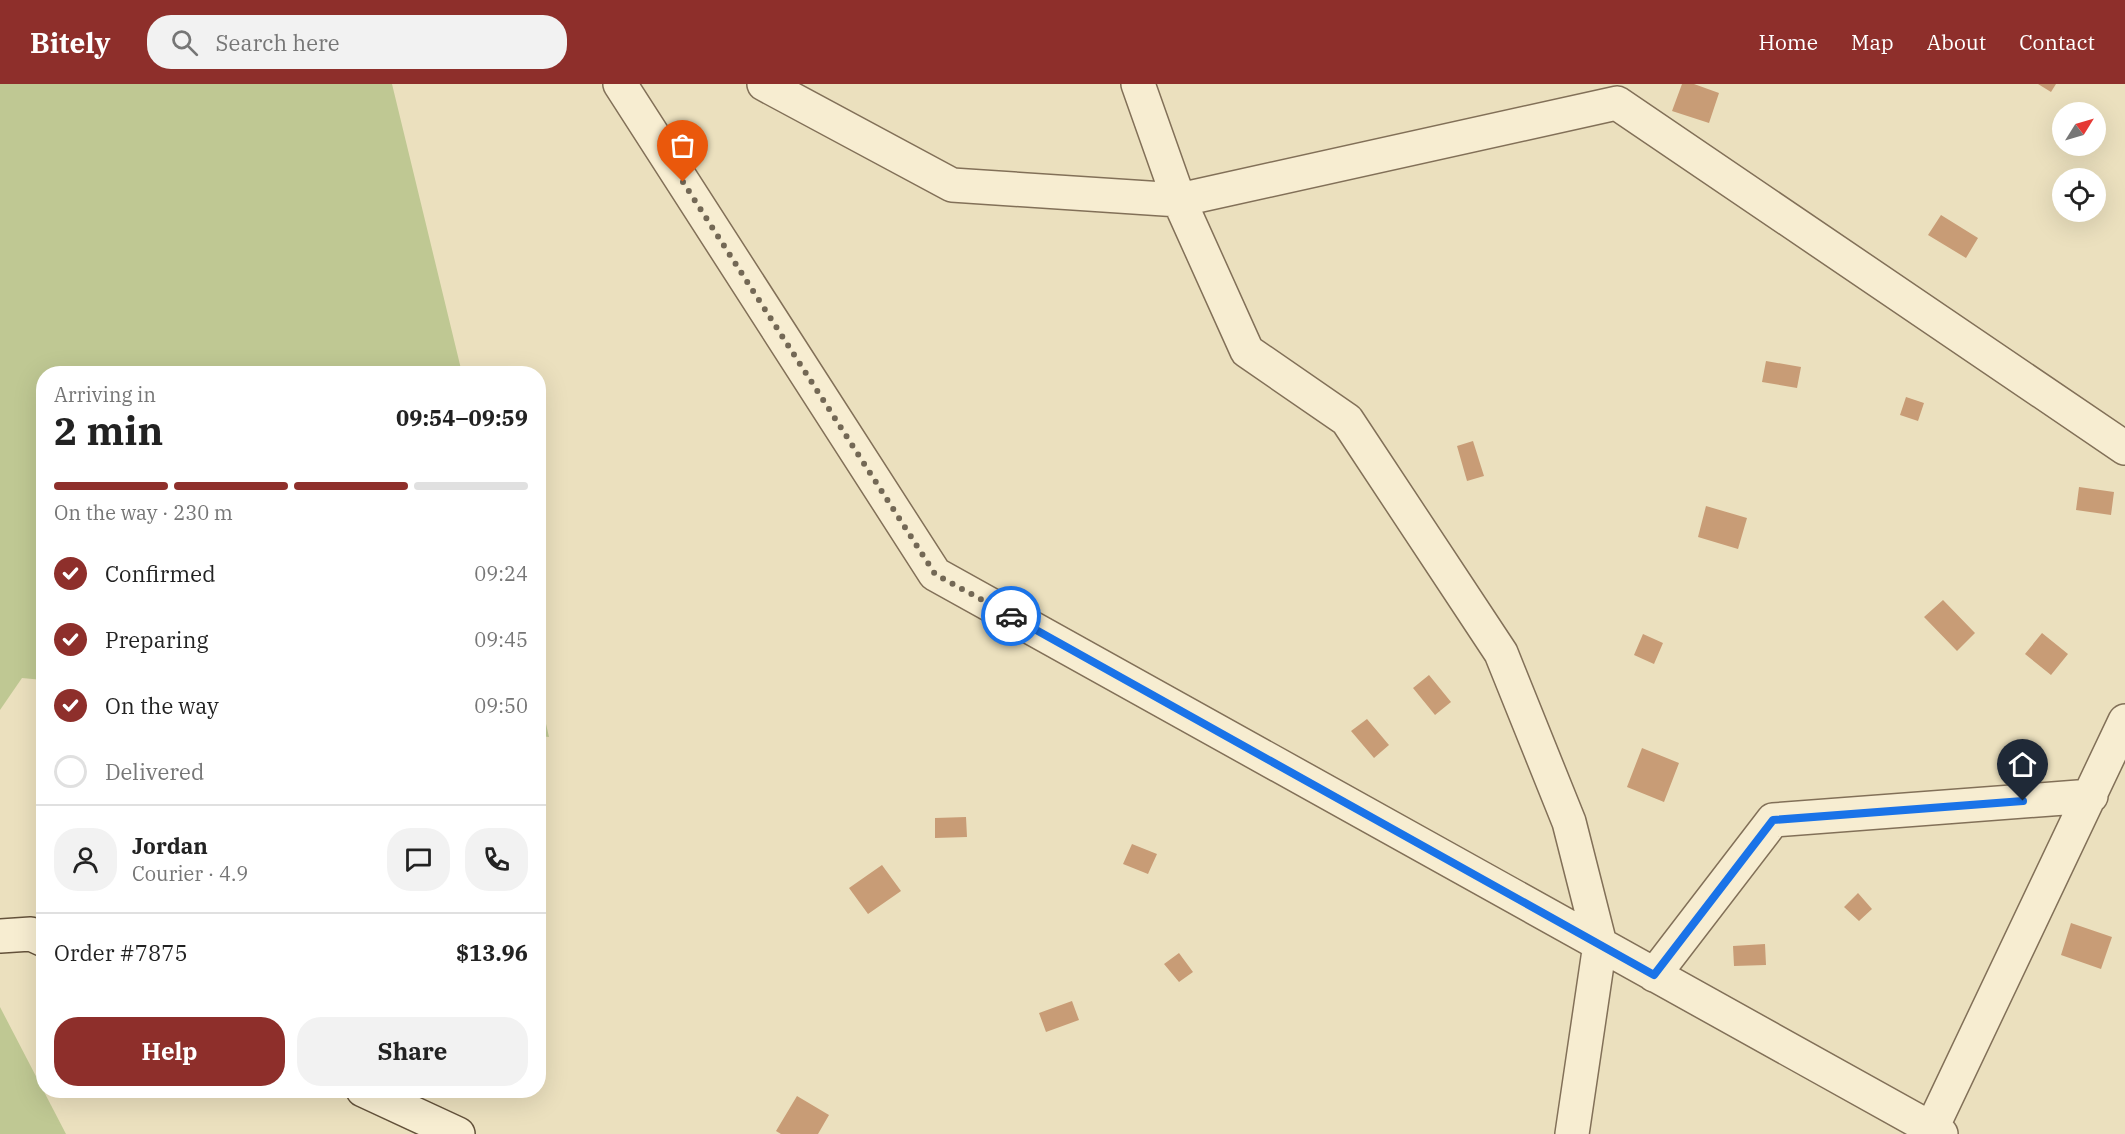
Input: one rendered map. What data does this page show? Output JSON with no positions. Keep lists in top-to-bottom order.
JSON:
{
  "north": "top right",
  "page": {
    "header": "Bitely",
    "search": "Search here",
    "nav": [
      "Home",
      "Map",
      "About",
      "Contact"
    ],
    "heading": ["2 min", "Arriving in", "09:54–09:59"],
    "panel": [
      "Jordan",
      "Courier · 4.9",
      "Order #7875",
      "$13.96"
    ],
    "bar": "On the way · 230 m",
    "list": [
      ["Confirmed", "09:24"],
      ["Preparing", "09:45"],
      ["On the way", "09:50"],
      "Delivered"
    ],
    "buttons": ["Help", "Share"]
  }
}
